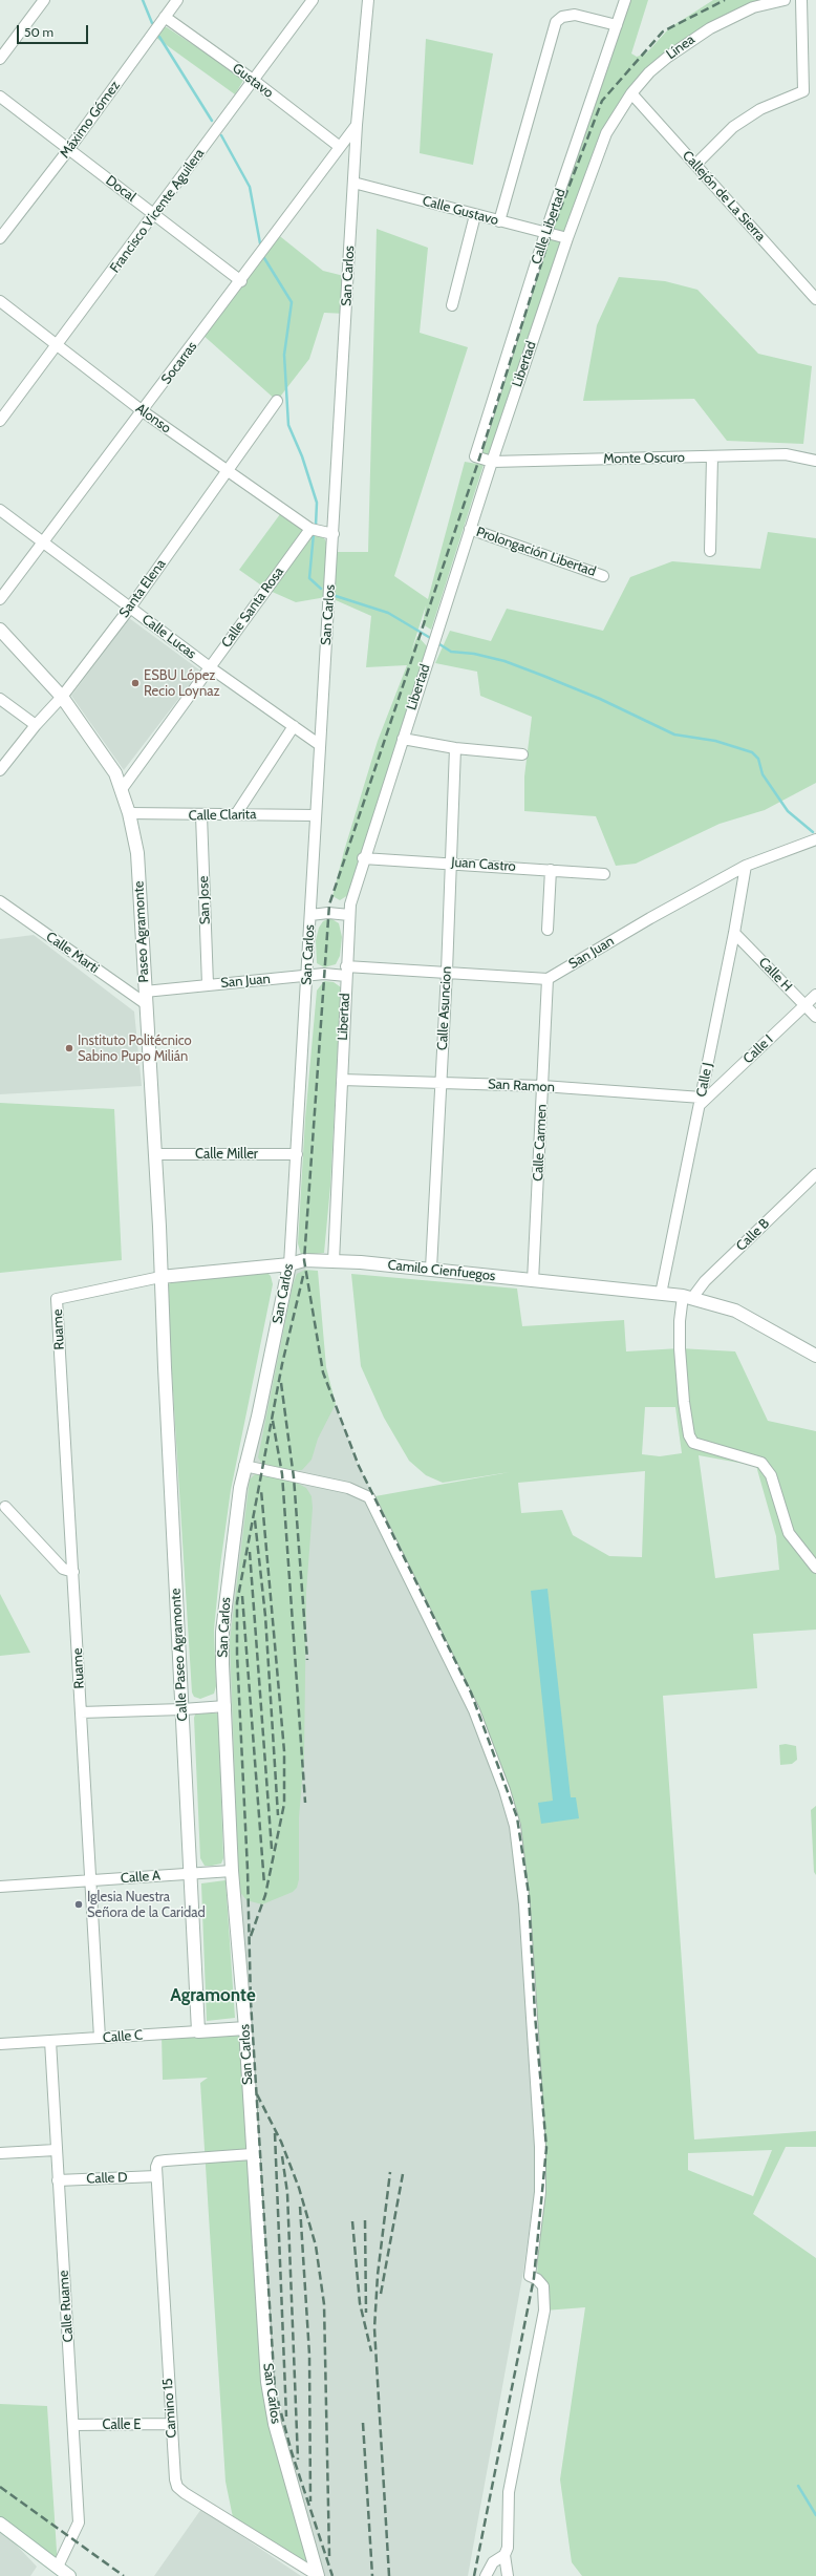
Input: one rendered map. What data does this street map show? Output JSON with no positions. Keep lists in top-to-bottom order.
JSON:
{
  "streets": {
    "street": [
      "Línea",
      "Gustavo",
      "Máximo Gómez",
      "Docal",
      "Callejón de La Sierra",
      "Francisco Vicente Aguilera",
      "Calle Gustavo",
      "Calle Libertad",
      "San Carlos",
      "Socarras",
      "Libertad",
      "Alonso",
      "Monte Oscuro",
      "Prolongación Libertad",
      "Santa Elena",
      "Calle Santa Rosa",
      "Calle Lucas",
      "Calle Clarita",
      "Juan Castro",
      "San Jose",
      "Paseo Agramonte",
      "Calle Marti",
      "San Juan",
      "Calle H",
      "Calle Asuncion",
      "Calle I",
      "Calle J",
      "San Ramon",
      "Calle Carmen",
      "Calle Miller",
      "Calle B",
      "Camilo Cienfuegos",
      "Ruame",
      "Calle Paseo Agramonte",
      "Calle A",
      "Calle C",
      "Calle D",
      "Calle Ruame",
      "Camino 15",
      "Calle E"
    ]
  },
  "crossings": [
    ["Línea", "Callejón de La Sierra"],
    ["Línea", "Libertad"],
    ["Gustavo", "Máximo Gómez"],
    ["Gustavo", "Francisco Vicente Aguilera"],
    ["Gustavo", "Socarras"],
    ["Máximo Gómez", "Docal"],
    ["Docal", "Francisco Vicente Aguilera"],
    ["Docal", "Socarras"],
    ["Francisco Vicente Aguilera", "Alonso"],
    ["Calle Gustavo", "Calle Libertad"],
    ["Calle Gustavo", "San Carlos"],
    ["Calle Gustavo", "Libertad"],
    ["Calle Libertad", "Monte Oscuro"],
    ["San Carlos", "Socarras"],
    ["San Carlos", "Calle Lucas"],
    ["San Carlos", "Calle Clarita"],
    ["San Carlos", "San Juan"],
    ["San Carlos", "Calle Miller"],
    ["San Carlos", "Camilo Cienfuegos"],
    ["San Carlos", "Calle A"],
    ["San Carlos", "Calle C"],
    ["San Carlos", "Camino 15"],
    ["Socarras", "Alonso"],
    ["Socarras", "Calle Lucas"],
    ["Libertad", "Monte Oscuro"],
    ["Libertad", "Prolongación Libertad"],
    ["Libertad", "Juan Castro"],
    ["Libertad", "San Juan"],
    ["Libertad", "San Ramon"],
    ["Libertad", "Camilo Cienfuegos"],
    ["Alonso", "Santa Elena"],
    ["Alonso", "Calle Santa Rosa"],
    ["Santa Elena", "Calle Lucas"],
    ["Santa Elena", "Paseo Agramonte"],
    ["Calle Santa Rosa", "Calle Lucas"],
    ["Calle Santa Rosa", "Paseo Agramonte"],
    ["Calle Clarita", "San Jose"],
    ["Calle Clarita", "Paseo Agramonte"],
    ["Juan Castro", "Calle Asuncion"],
    ["San Jose", "San Juan"],
    ["Paseo Agramonte", "Calle Marti"],
    ["Paseo Agramonte", "San Juan"],
    ["Paseo Agramonte", "Calle Miller"],
    ["Paseo Agramonte", "Camilo Cienfuegos"],
    ["Paseo Agramonte", "Calle Paseo Agramonte"],
    ["Calle Marti", "San Juan"],
    ["San Juan", "Calle Asuncion"],
    ["San Juan", "Calle J"],
    ["San Juan", "Calle Carmen"],
    ["Calle H", "Calle I"],
    ["Calle H", "Calle J"],
    ["Calle Asuncion", "San Ramon"],
    ["Calle Asuncion", "Camilo Cienfuegos"],
    ["Calle I", "Calle J"],
    ["Calle I", "San Ramon"],
    ["Calle J", "San Ramon"],
    ["Calle J", "Camilo Cienfuegos"],
    ["San Ramon", "Calle Carmen"],
    ["Calle Carmen", "Camilo Cienfuegos"],
    ["Calle B", "Camilo Cienfuegos"],
    ["Camilo Cienfuegos", "Ruame"],
    ["Camilo Cienfuegos", "Calle Paseo Agramonte"],
    ["Ruame", "Calle A"],
    ["Ruame", "Calle C"],
    ["Calle Paseo Agramonte", "Calle A"],
    ["Calle Paseo Agramonte", "Calle C"],
    ["Calle C", "Calle Ruame"],
    ["Calle D", "Calle Ruame"],
    ["Calle D", "Camino 15"],
    ["Calle Ruame", "Calle E"],
    ["Camino 15", "Calle E"]
  ],
  "districts": ["Agramonte"],
  "places": ["ESBU López Recio Loynaz", "Instituto Politécnico Sabino Pupo Milián", "Iglesia Nuestra Señora de la Caridad"],
  "scale_bar": "50 m"
}
